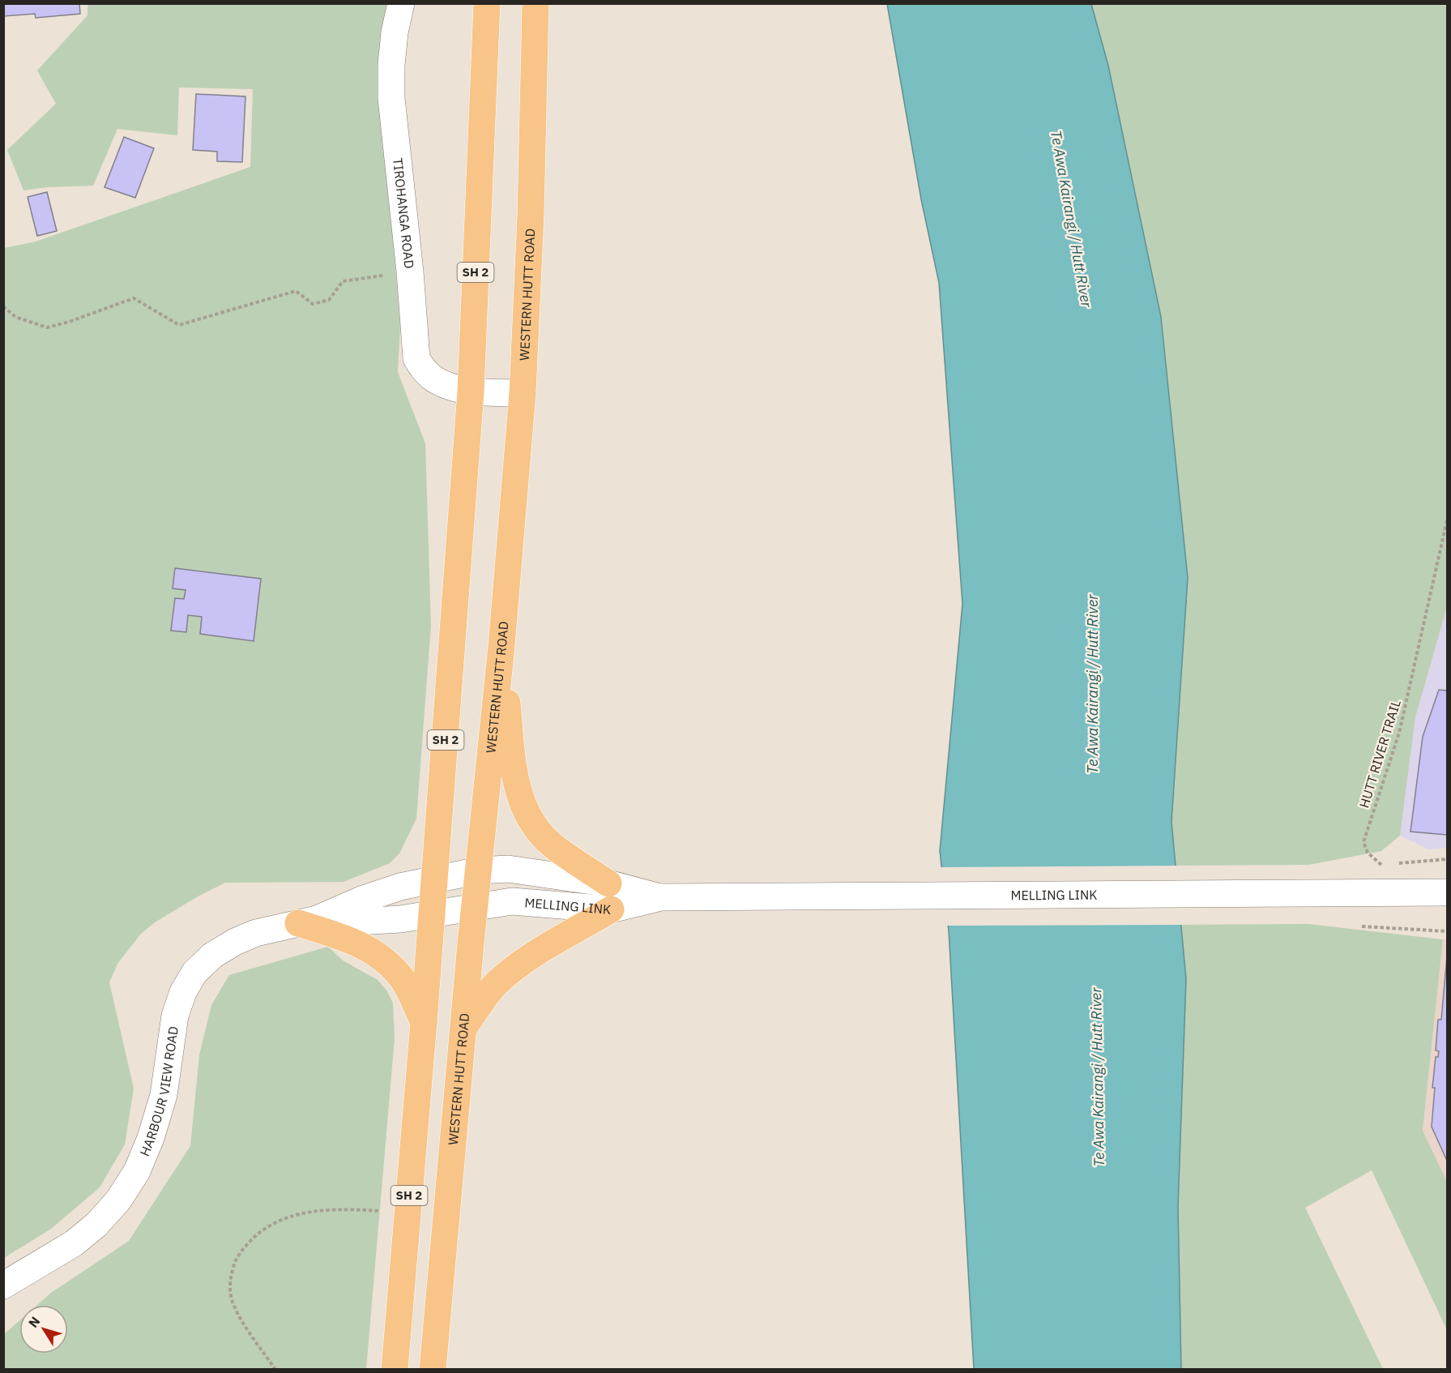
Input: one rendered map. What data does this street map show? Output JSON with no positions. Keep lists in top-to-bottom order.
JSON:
{
  "streets": {
    "highway": ["SH 2", "WESTERN HUTT ROAD"],
    "main road": ["TIROHANGA ROAD", "MELLING LINK", "HARBOUR VIEW ROAD"],
    "path": ["HUTT RIVER TRAIL"]
  },
  "crossings": [
    ["TIROHANGA ROAD", "SH 2"],
    ["TIROHANGA ROAD", "WESTERN HUTT ROAD"],
    ["SH 2", "MELLING LINK"],
    ["SH 2", "HARBOUR VIEW ROAD"],
    ["WESTERN HUTT ROAD", "MELLING LINK"],
    ["MELLING LINK", "HARBOUR VIEW ROAD"]
  ],
  "water": ["Te Awa Kairangi / Hutt River"],
  "north": "top left"
}
